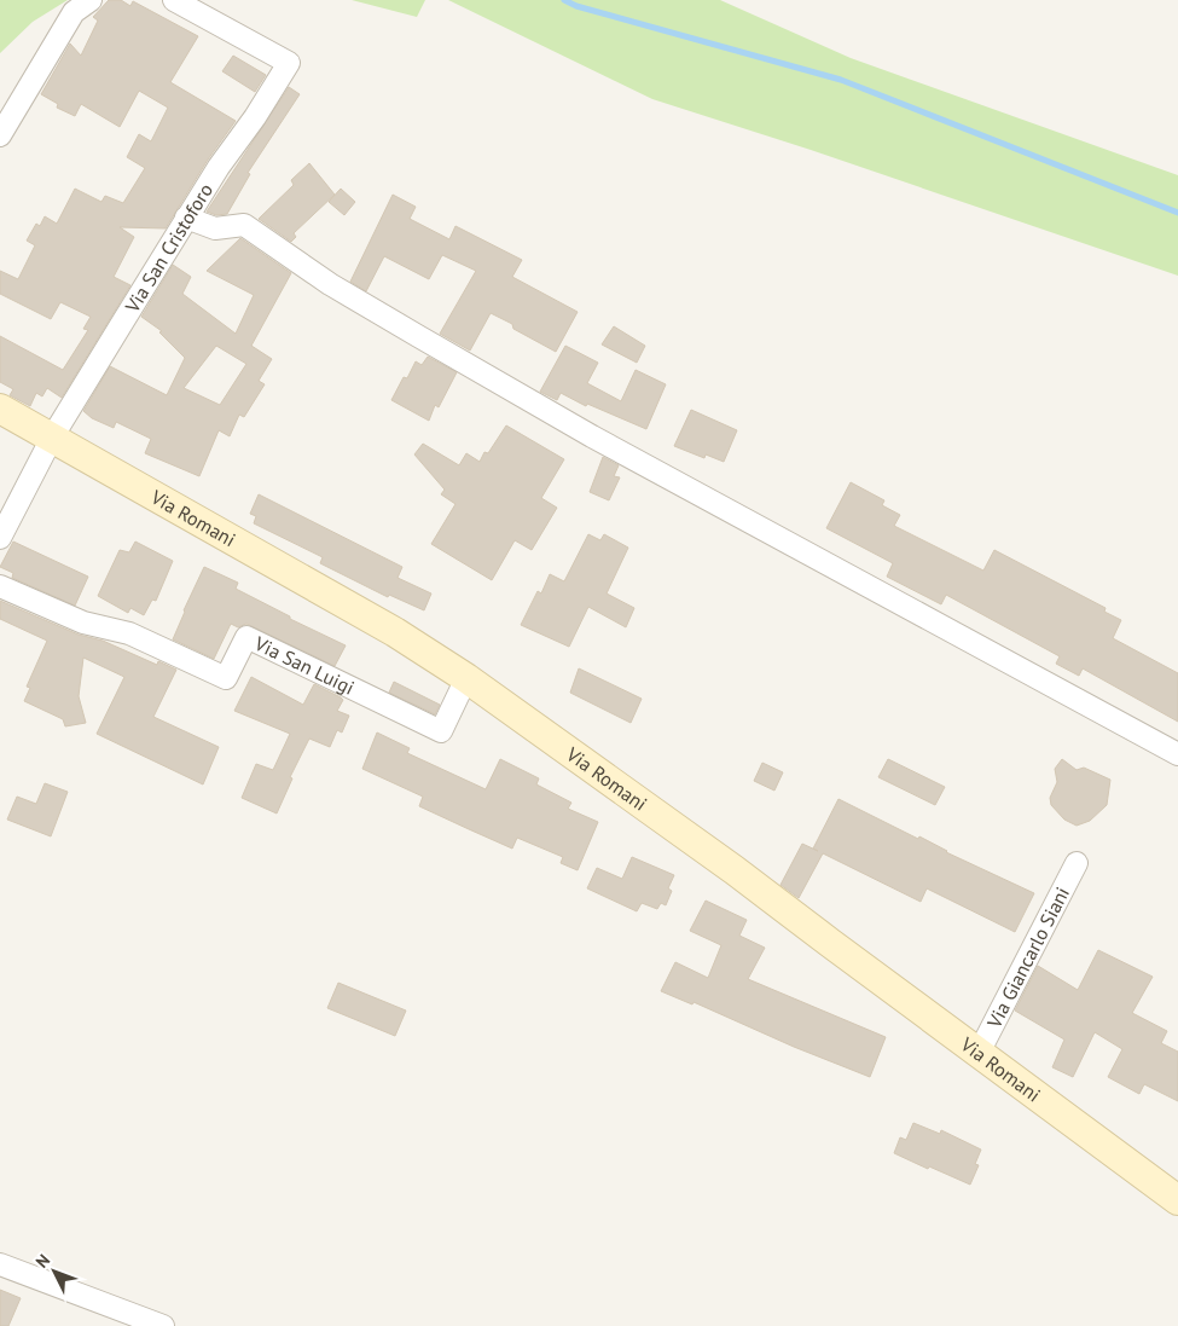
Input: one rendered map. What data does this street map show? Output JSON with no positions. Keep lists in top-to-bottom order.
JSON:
{
  "streets": {
    "street": [
      "Via San Cristoforo",
      "Via Romani",
      "Via San Luigi",
      "Via Giancarlo Siani"
    ]
  },
  "crossings": [
    ["Via San Cristoforo", "Via Romani"],
    ["Via Romani", "Via San Luigi"],
    ["Via Romani", "Via Giancarlo Siani"]
  ],
  "north": "top left"
}
